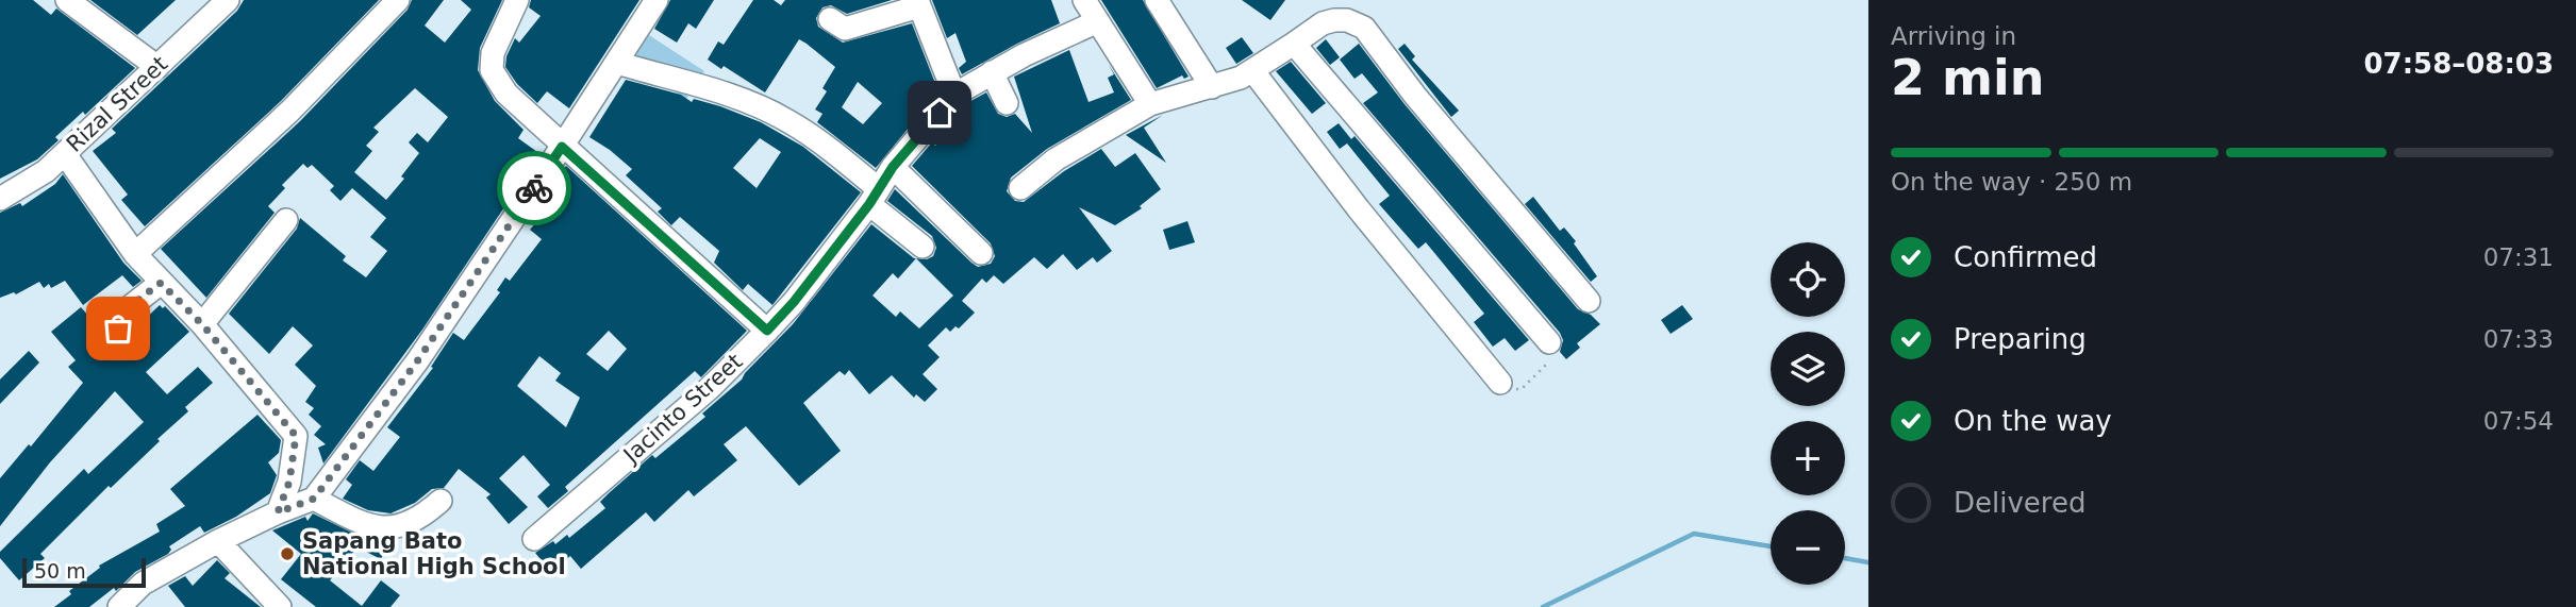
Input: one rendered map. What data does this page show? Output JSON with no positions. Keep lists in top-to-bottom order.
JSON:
{
  "streets": {
    "street": ["Rizal Street", "Jacinto Street"]
  },
  "places": ["Sapang Bato National High School"],
  "scale_bar": "50 m",
  "page": {
    "heading": ["2 min", "Arriving in", "07:58–08:03"],
    "bar": "On the way · 250 m",
    "list": [
      ["Confirmed", "07:31"],
      ["Preparing", "07:33"],
      ["On the way", "07:54"],
      "Delivered"
    ],
    "map_buttons": ["+", "−"],
    "scale": "50 m"
  }
}
